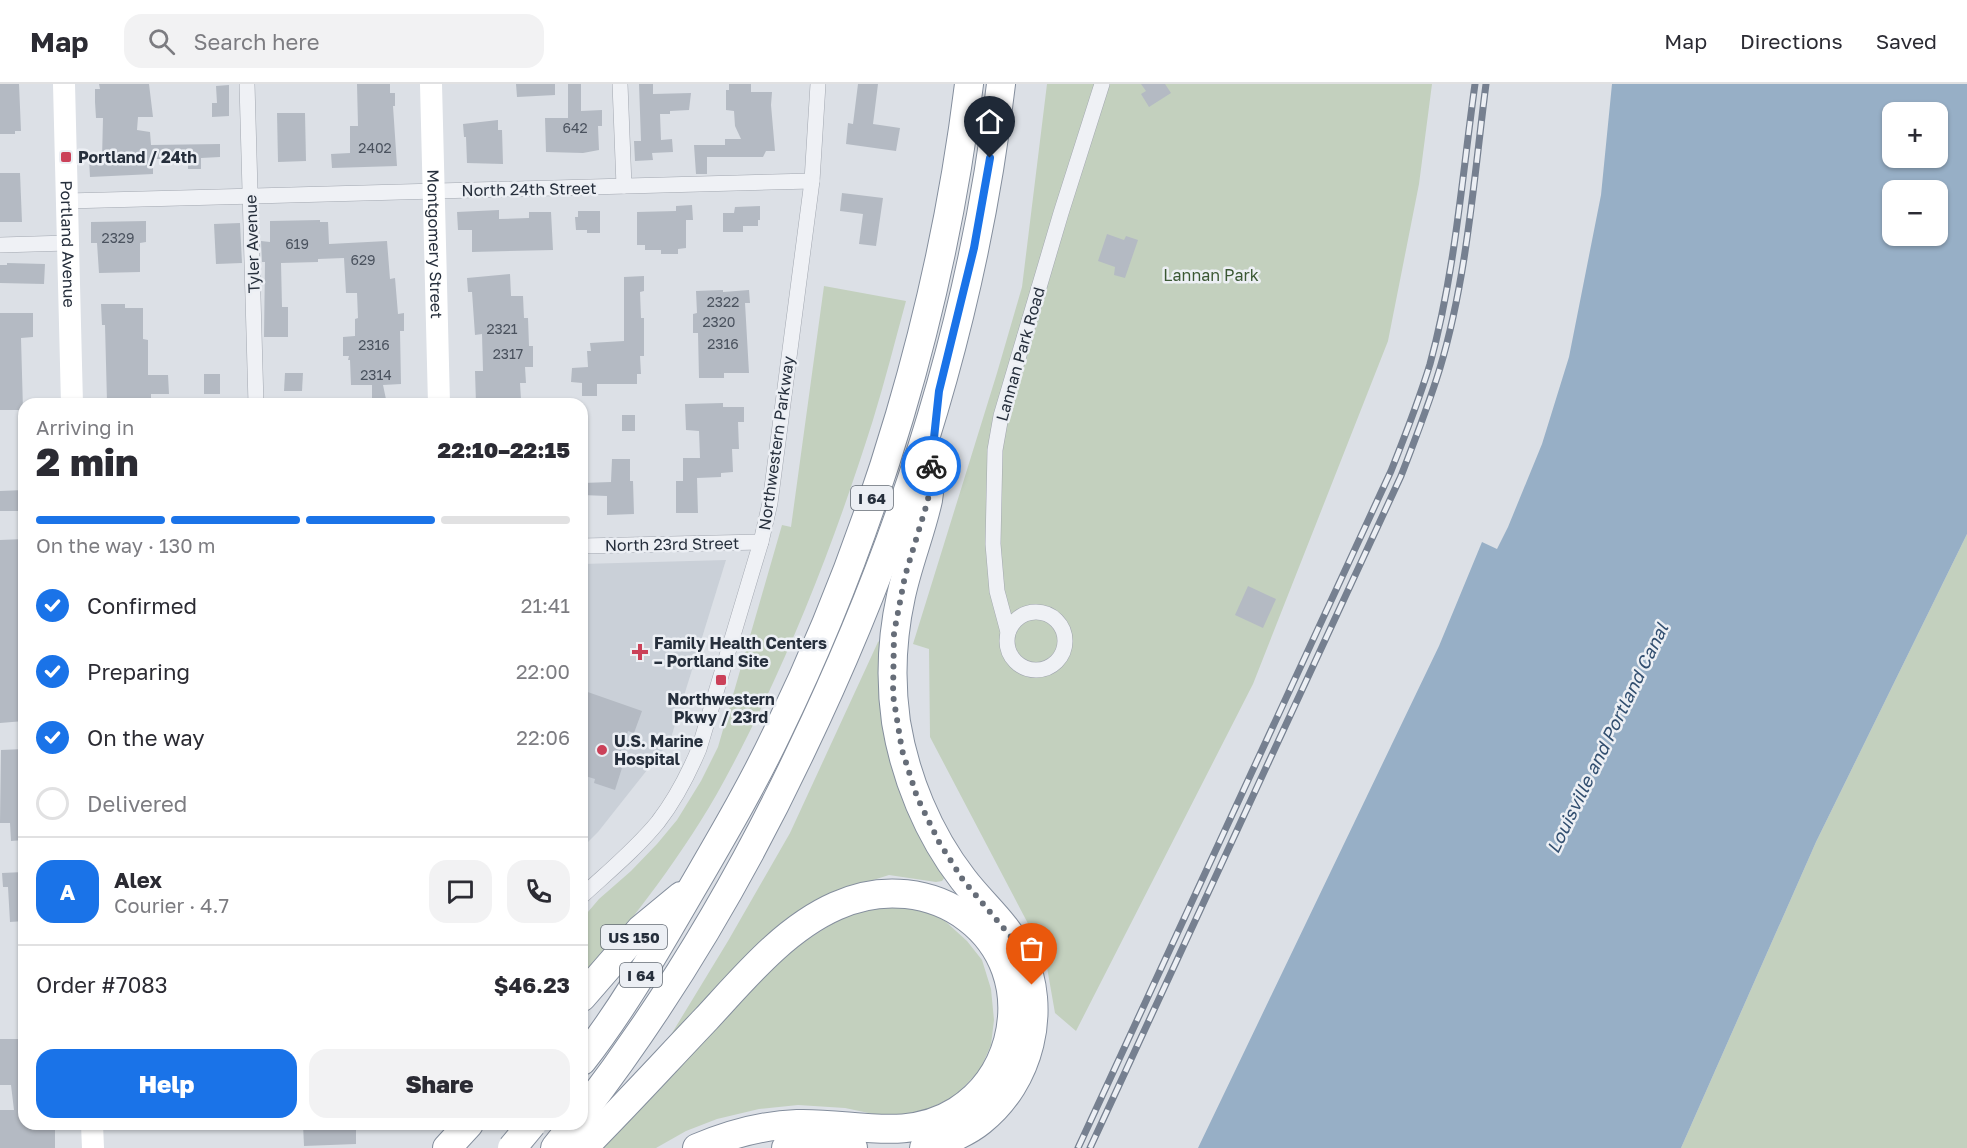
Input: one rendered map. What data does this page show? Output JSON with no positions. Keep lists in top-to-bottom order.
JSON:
{
  "streets": {
    "highway": ["I 64", "US 150"],
    "street": [
      "North 24th Street",
      "Portland Avenue",
      "Tyler Avenue",
      "Montgomery Street",
      "Lannan Park Road",
      "Northwestern Parkway",
      "North 23rd Street"
    ]
  },
  "crossings": [
    ["North 24th Street", "Portland Avenue"],
    ["North 24th Street", "Tyler Avenue"],
    ["North 24th Street", "Montgomery Street"],
    ["North 24th Street", "Northwestern Parkway"],
    ["Northwestern Parkway", "North 23rd Street"],
    ["I 64", "US 150"]
  ],
  "water": ["Louisville and Portland Canal"],
  "parks": ["Lannan Park"],
  "places": {
    "transit": ["Portland / 24th", "Northwestern Pkwy / 23rd"],
    "health": ["Family Health Centers – Portland Site"],
    "other": ["U.S. Marine Hospital"]
  },
  "house_numbers": [
    "642",
    "2402",
    "2329",
    "619",
    "629",
    "2322",
    "2320",
    "2321",
    "2316",
    "2316",
    "2317",
    "2314"
  ],
  "page": {
    "header": "Map",
    "search": "Search here",
    "nav": ["Map", "Directions", "Saved"],
    "map_buttons": ["+", "−"],
    "heading": ["2 min", "Arriving in", "22:10–22:15"],
    "panel": [
      "Alex",
      "Courier · 4.7",
      "Order #7083",
      "$46.23"
    ],
    "bar": "On the way · 130 m",
    "list": [
      ["Confirmed", "21:41"],
      ["Preparing", "22:00"],
      ["On the way", "22:06"],
      "Delivered"
    ],
    "round": "A",
    "buttons": ["Help", "Share"]
  }
}
